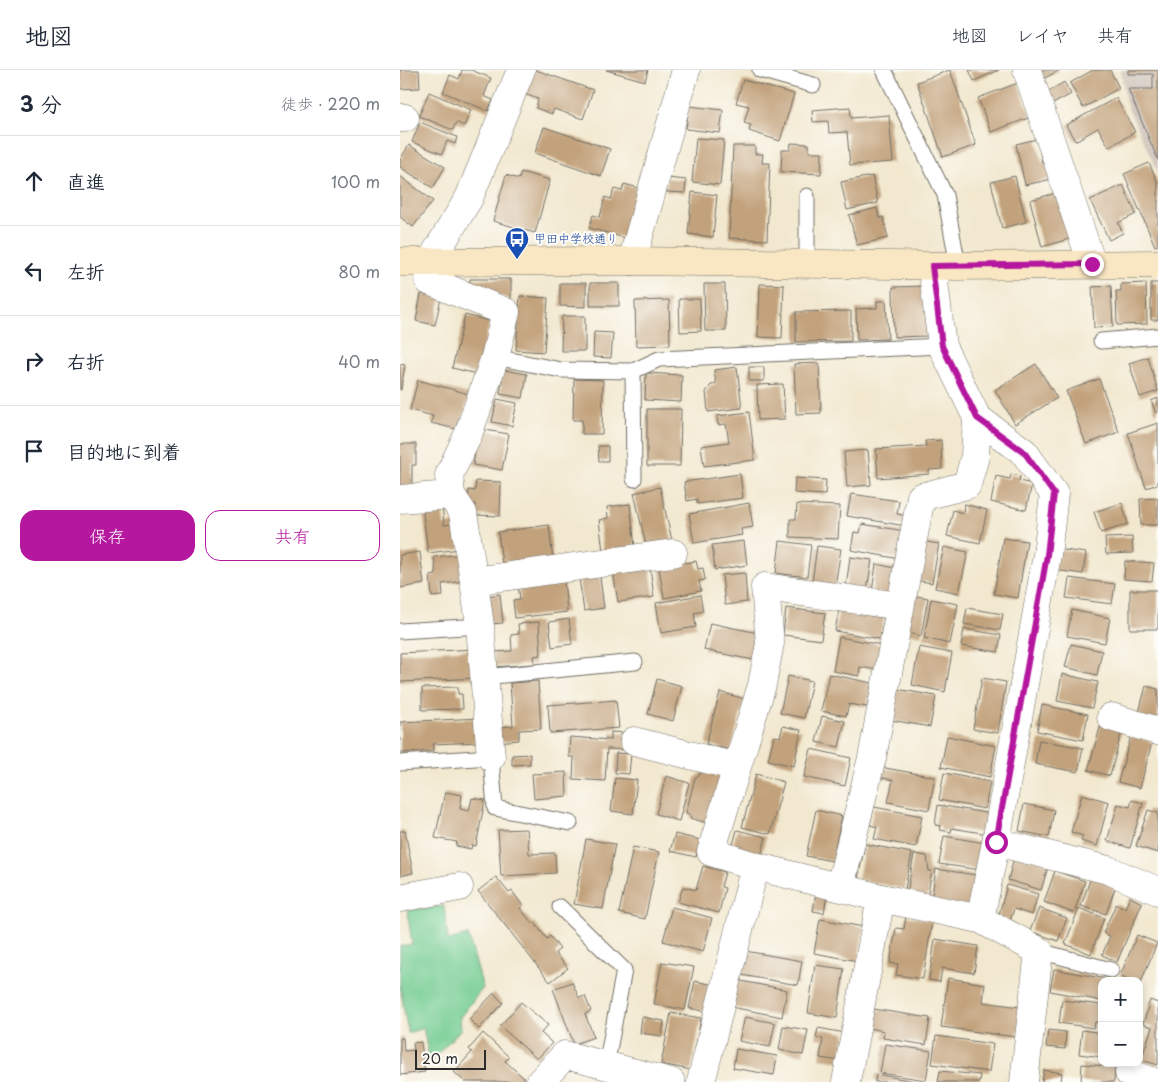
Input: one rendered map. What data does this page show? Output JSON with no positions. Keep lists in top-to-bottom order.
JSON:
{
  "places": {
    "bus stop": ["甲田中学校通り"]
  },
  "scale_bar": "20 m",
  "page": {
    "header": "地図",
    "nav": ["地図", "レイヤ", "共有"],
    "heading": ["3 分", "徒歩 · 220 m"],
    "list": [
      ["直進", "100 m"],
      ["左折", "80 m"],
      ["右折", "40 m"],
      "目的地に到着"
    ],
    "buttons": ["保存", "共有"],
    "map_buttons": ["+", "−"],
    "scale": "20 m"
  }
}
